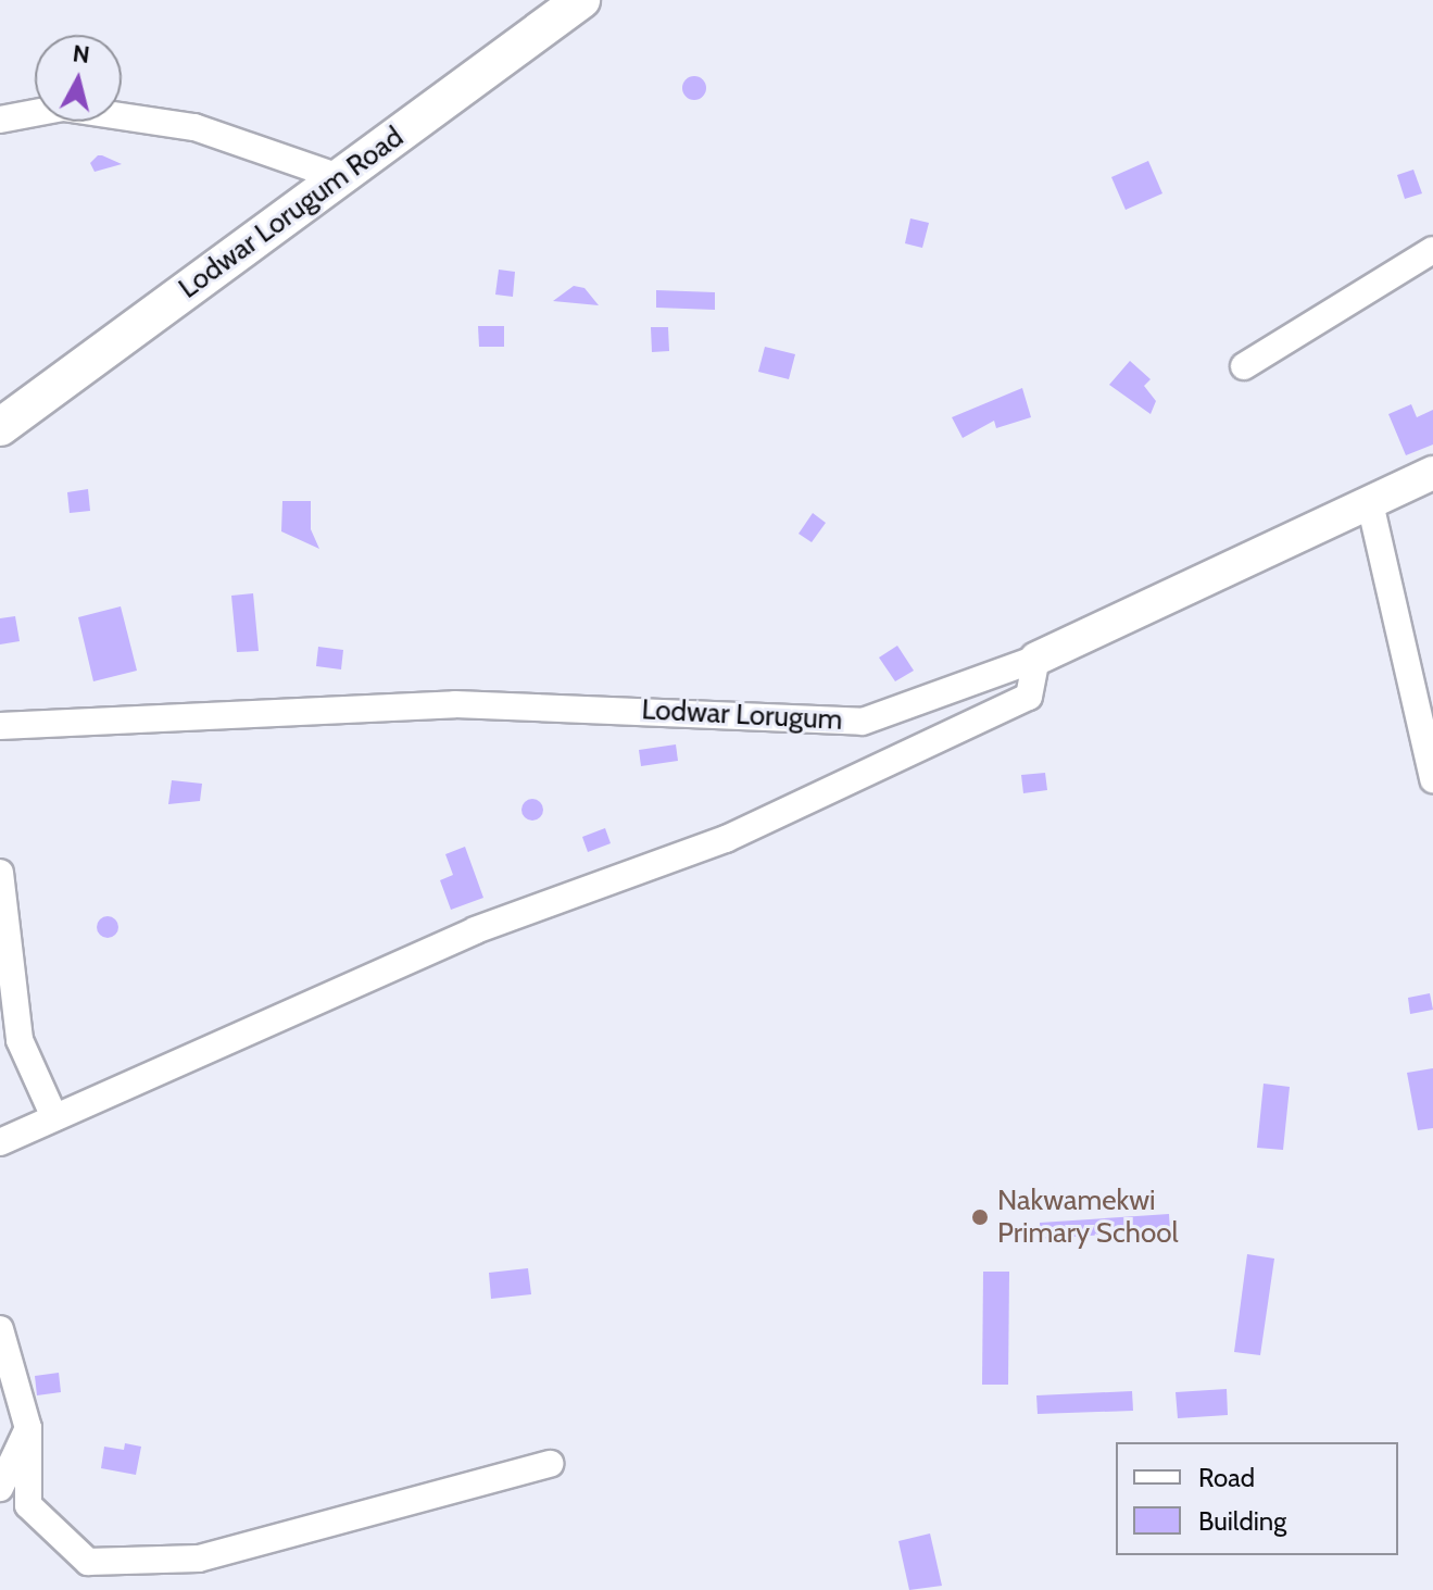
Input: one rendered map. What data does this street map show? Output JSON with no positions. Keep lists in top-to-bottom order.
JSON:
{
  "streets": {
    "main road": ["Lodwar Lorugum Road"],
    "street": ["Lodwar Lorugum"]
  },
  "places": ["Nakwamekwi Primary School"],
  "legend": ["Road", "Building"],
  "north": "top"
}
